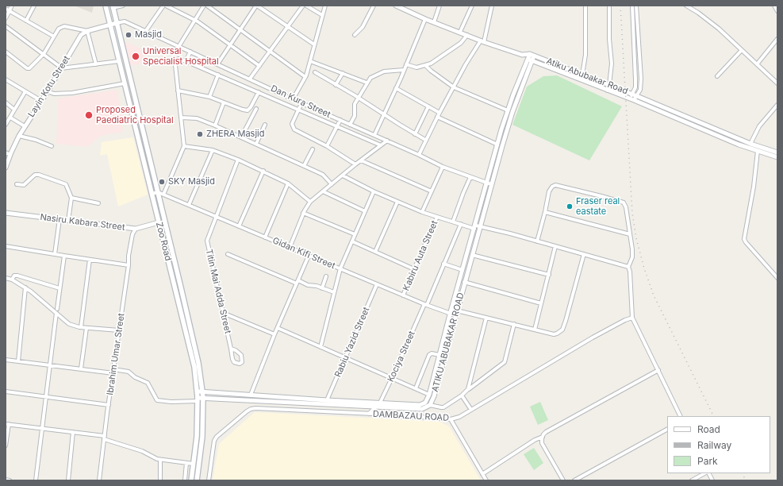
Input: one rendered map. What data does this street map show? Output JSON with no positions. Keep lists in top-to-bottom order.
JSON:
{
  "streets": {
    "main road": ["Zoo Road"],
    "street": [
      "Atiku Abubakar Road",
      "Layin Kotu Street",
      "Dan Kura Street",
      "Nasiru Kabara Street",
      "Gidan Kifi Street",
      "Kabiru Auta Street",
      "Titin Mai Adda Street",
      "Rabiu Yazid Street",
      "ATIKU ABUBAKAR ROAD",
      "Ibrahim Umar Street",
      "Kociya Street",
      "DAMBAZAU ROAD"
    ]
  },
  "crossings": [
    ["Atiku Abubakar Road", "ATIKU ABUBAKAR ROAD"],
    ["Dan Kura Street", "Zoo Road"],
    ["Dan Kura Street", "ATIKU ABUBAKAR ROAD"],
    ["Nasiru Kabara Street", "Zoo Road"],
    ["Nasiru Kabara Street", "Ibrahim Umar Street"],
    ["Zoo Road", "Gidan Kifi Street"],
    ["Gidan Kifi Street", "Kabiru Auta Street"],
    ["Gidan Kifi Street", "Titin Mai Adda Street"],
    ["Gidan Kifi Street", "Rabiu Yazid Street"],
    ["Gidan Kifi Street", "ATIKU ABUBAKAR ROAD"],
    ["Gidan Kifi Street", "Kociya Street"],
    ["Kociya Street", "DAMBAZAU ROAD"]
  ],
  "places": [
    "Masjid",
    "Universal Specialist Hospital",
    "Proposed Paediatric Hospital",
    "ZHERA Masjid",
    "SKY Masjid",
    "Fraser real eastate"
  ],
  "legend": ["Road", "Railway", "Park"]
}
